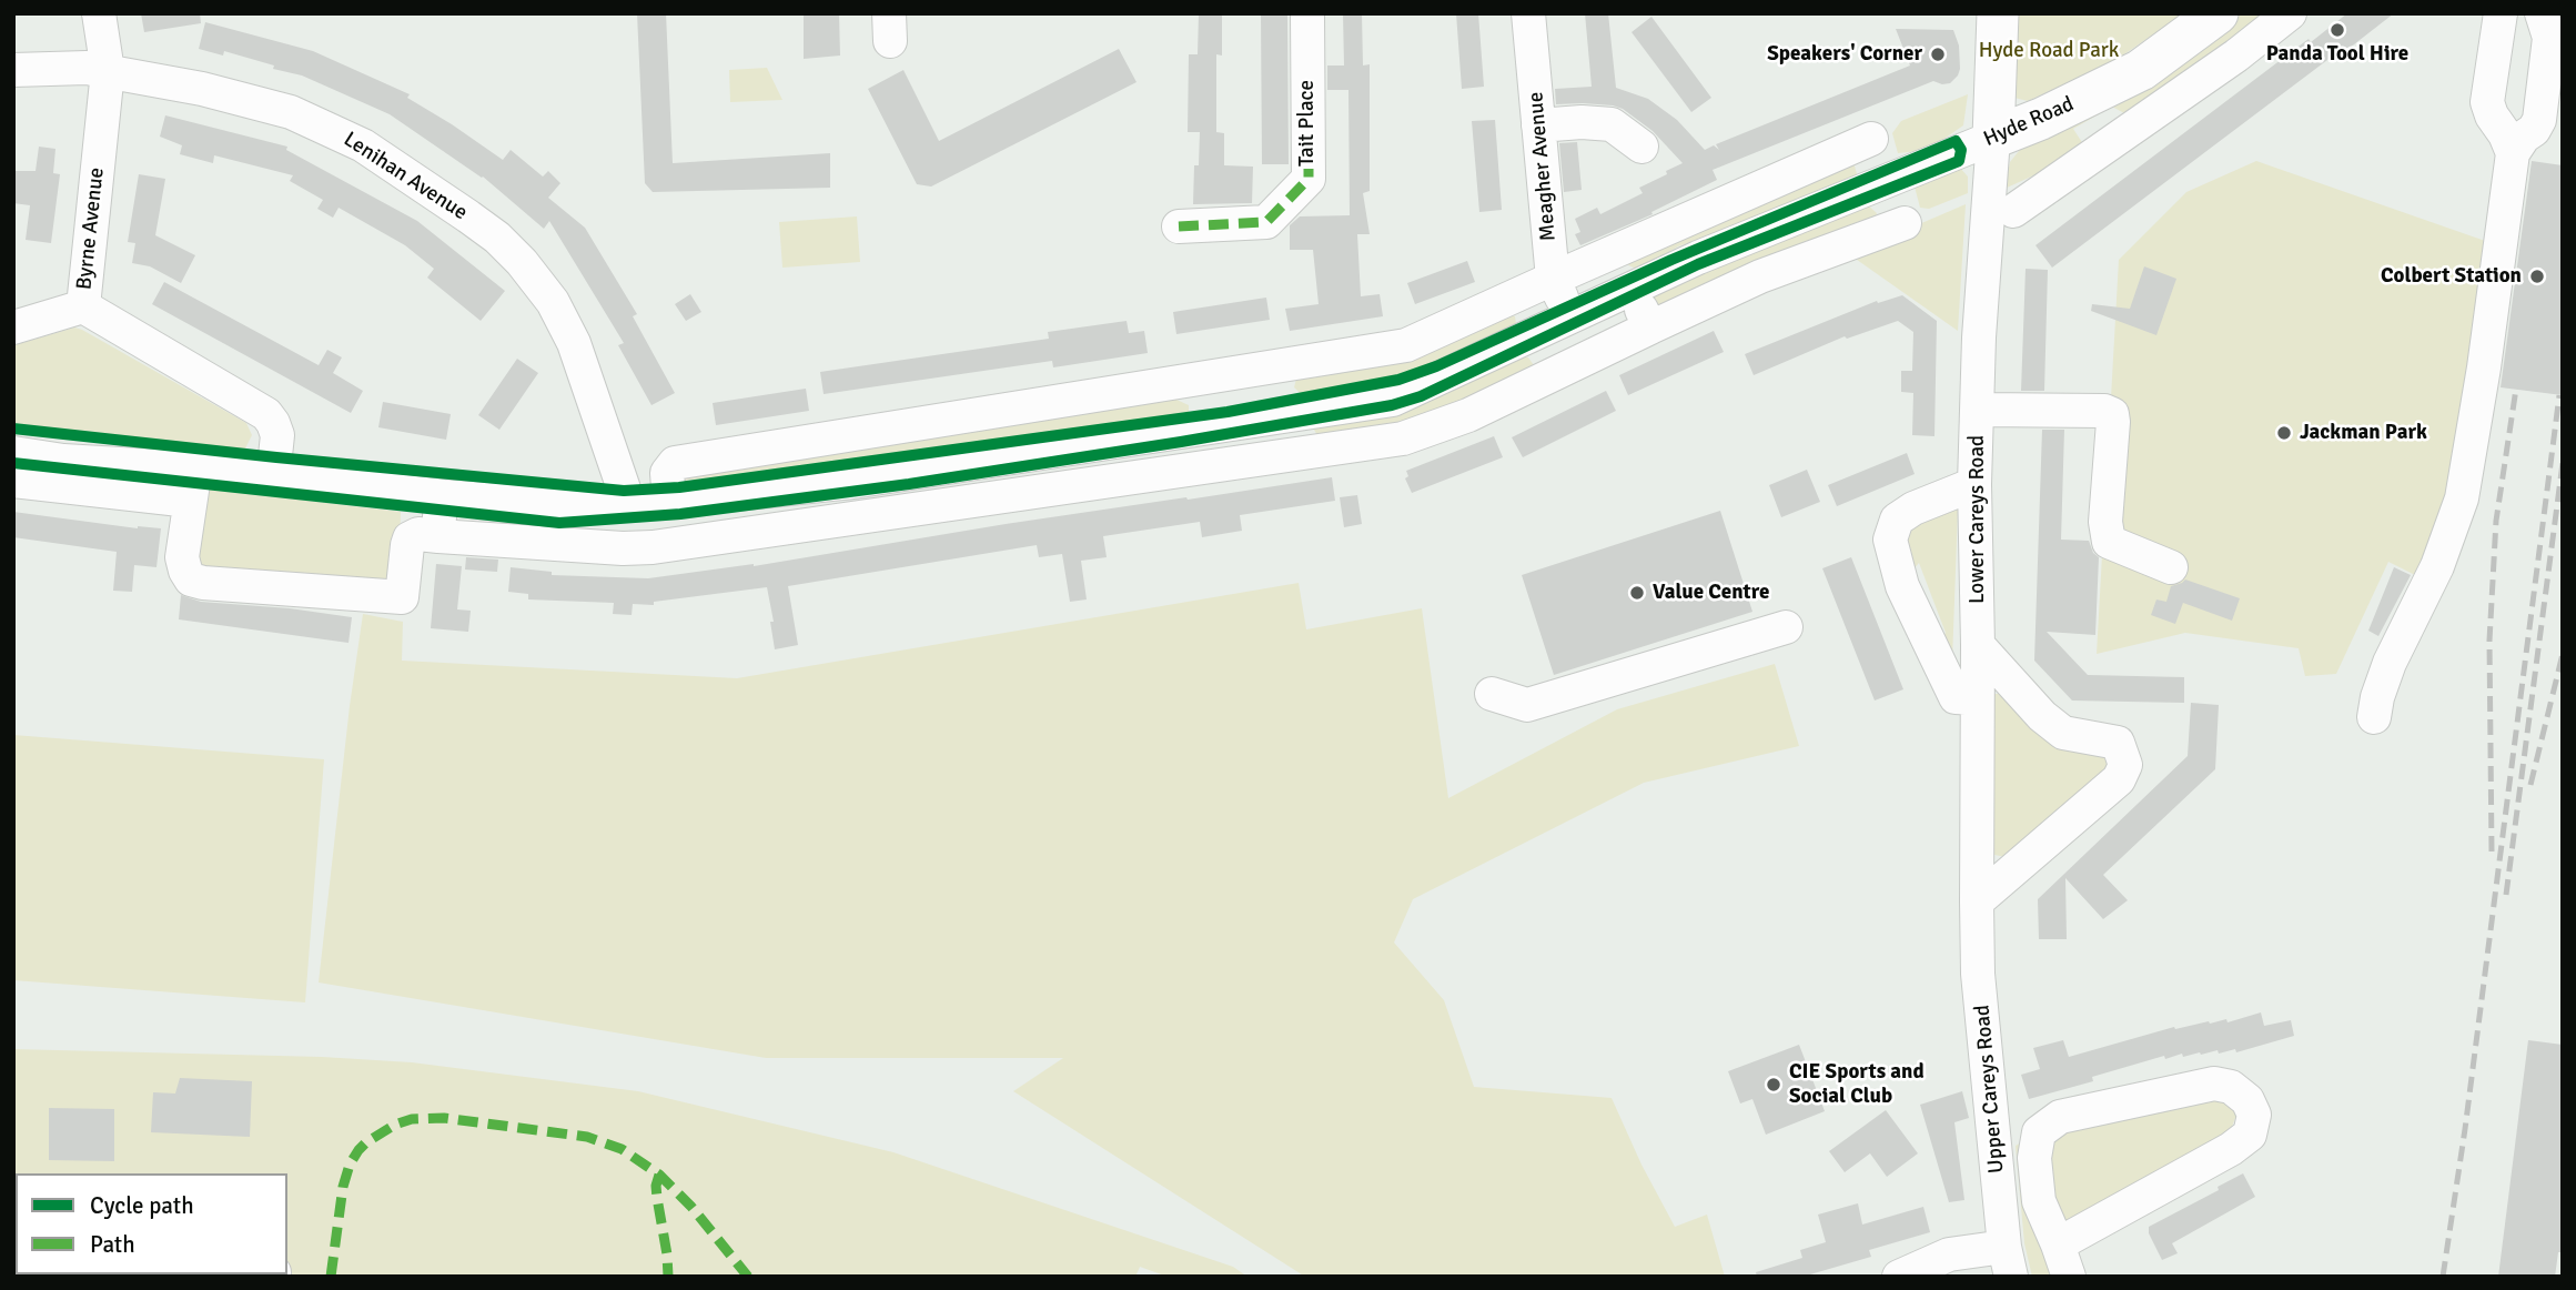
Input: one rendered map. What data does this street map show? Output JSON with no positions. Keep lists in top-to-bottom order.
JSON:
{
  "streets": {
    "main road": ["Hyde Road"],
    "street": [
      "Tait Place",
      "Meagher Avenue",
      "Lenihan Avenue",
      "Byrne Avenue",
      "Lower Careys Road",
      "Upper Careys Road"
    ]
  },
  "crossings": [
    ["Hyde Road", "Meagher Avenue"],
    ["Hyde Road", "Lenihan Avenue"],
    ["Hyde Road", "Byrne Avenue"],
    ["Hyde Road", "Lower Careys Road"],
    ["Lenihan Avenue", "Byrne Avenue"],
    ["Lower Careys Road", "Upper Careys Road"]
  ],
  "parks": ["Hyde Road Park"],
  "places": [
    "Panda Tool Hire",
    "Speakers' Corner",
    "Colbert Station",
    "Jackman Park",
    "Value Centre",
    "CIE Sports and Social Club"
  ],
  "legend": ["Cycle path", "Path"]
}
